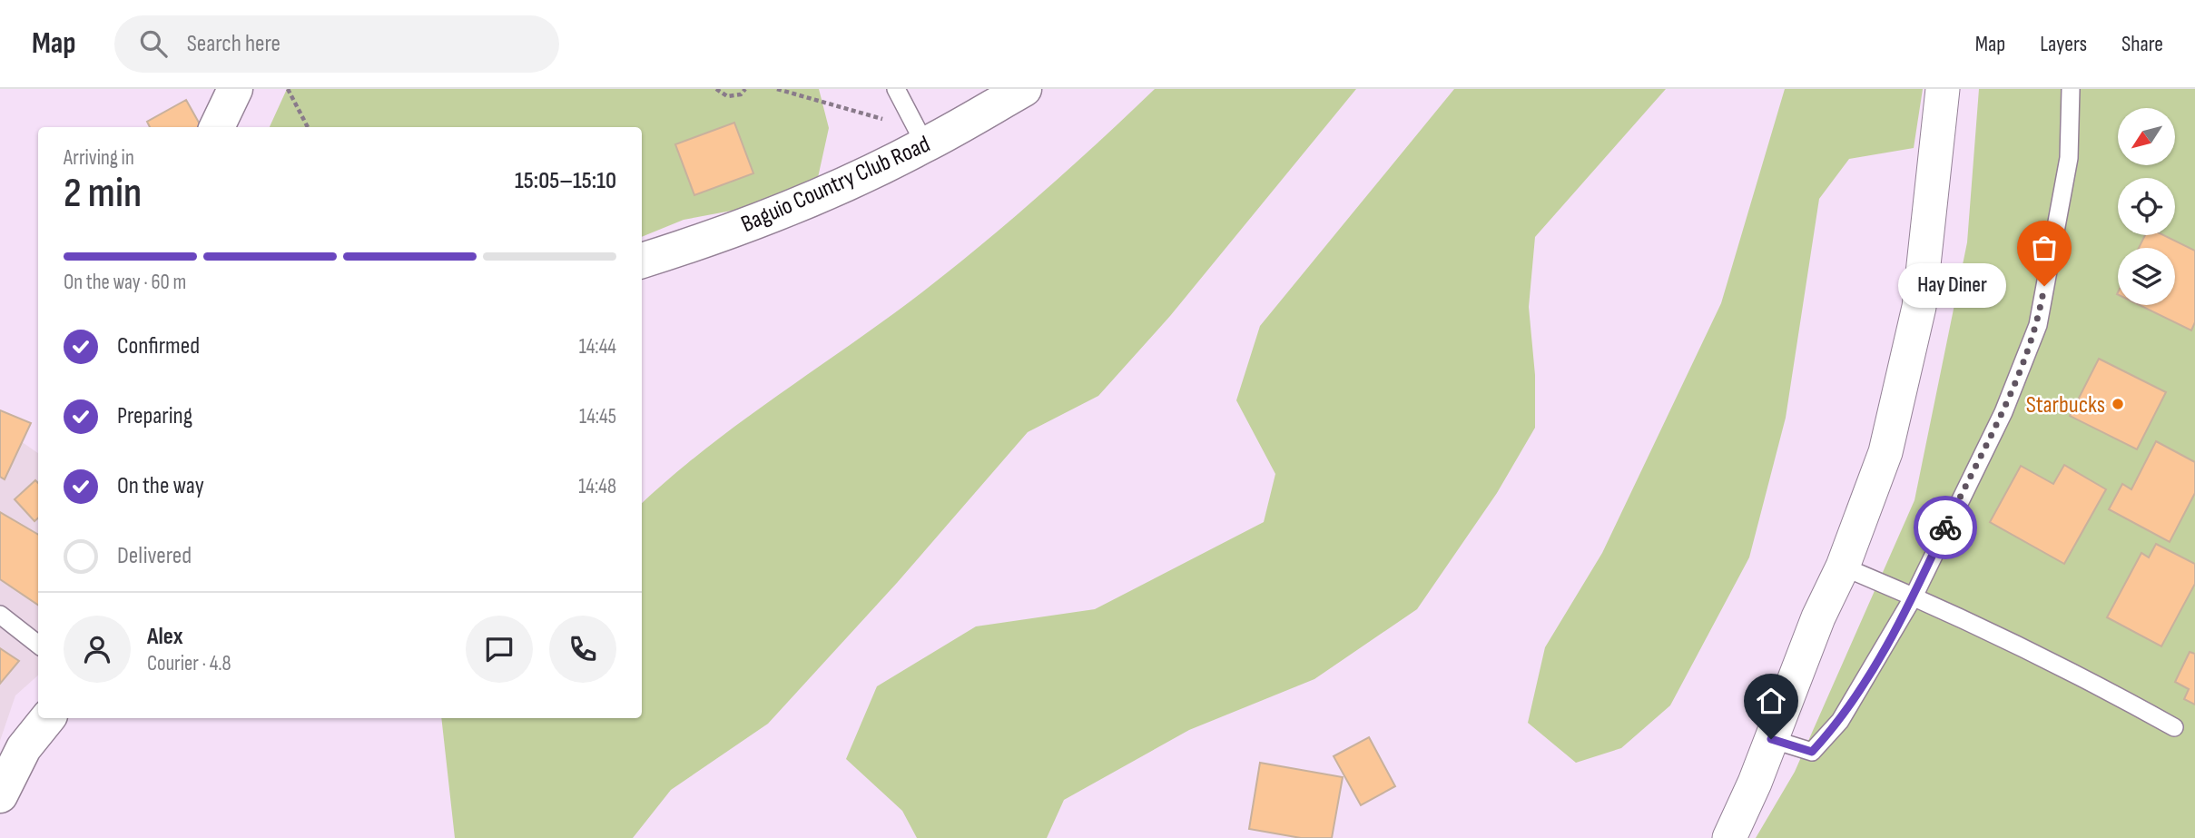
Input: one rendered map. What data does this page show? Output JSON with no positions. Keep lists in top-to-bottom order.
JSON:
{
  "streets": {
    "street": ["Baguio Country Club Road"]
  },
  "places": ["Hay Diner", "Starbucks"],
  "north": "bottom left",
  "page": {
    "header": "Map",
    "search": "Search here",
    "nav": ["Map", "Layers", "Share"],
    "heading": ["2 min", "Arriving in", "15:05–15:10"],
    "panel": ["Alex", "Courier · 4.8"],
    "bar": "On the way · 60 m",
    "bubble": "Hay Diner",
    "list": [
      ["Confirmed", "14:44"],
      ["Preparing", "14:45"],
      ["On the way", "14:48"],
      "Delivered"
    ]
  }
}
